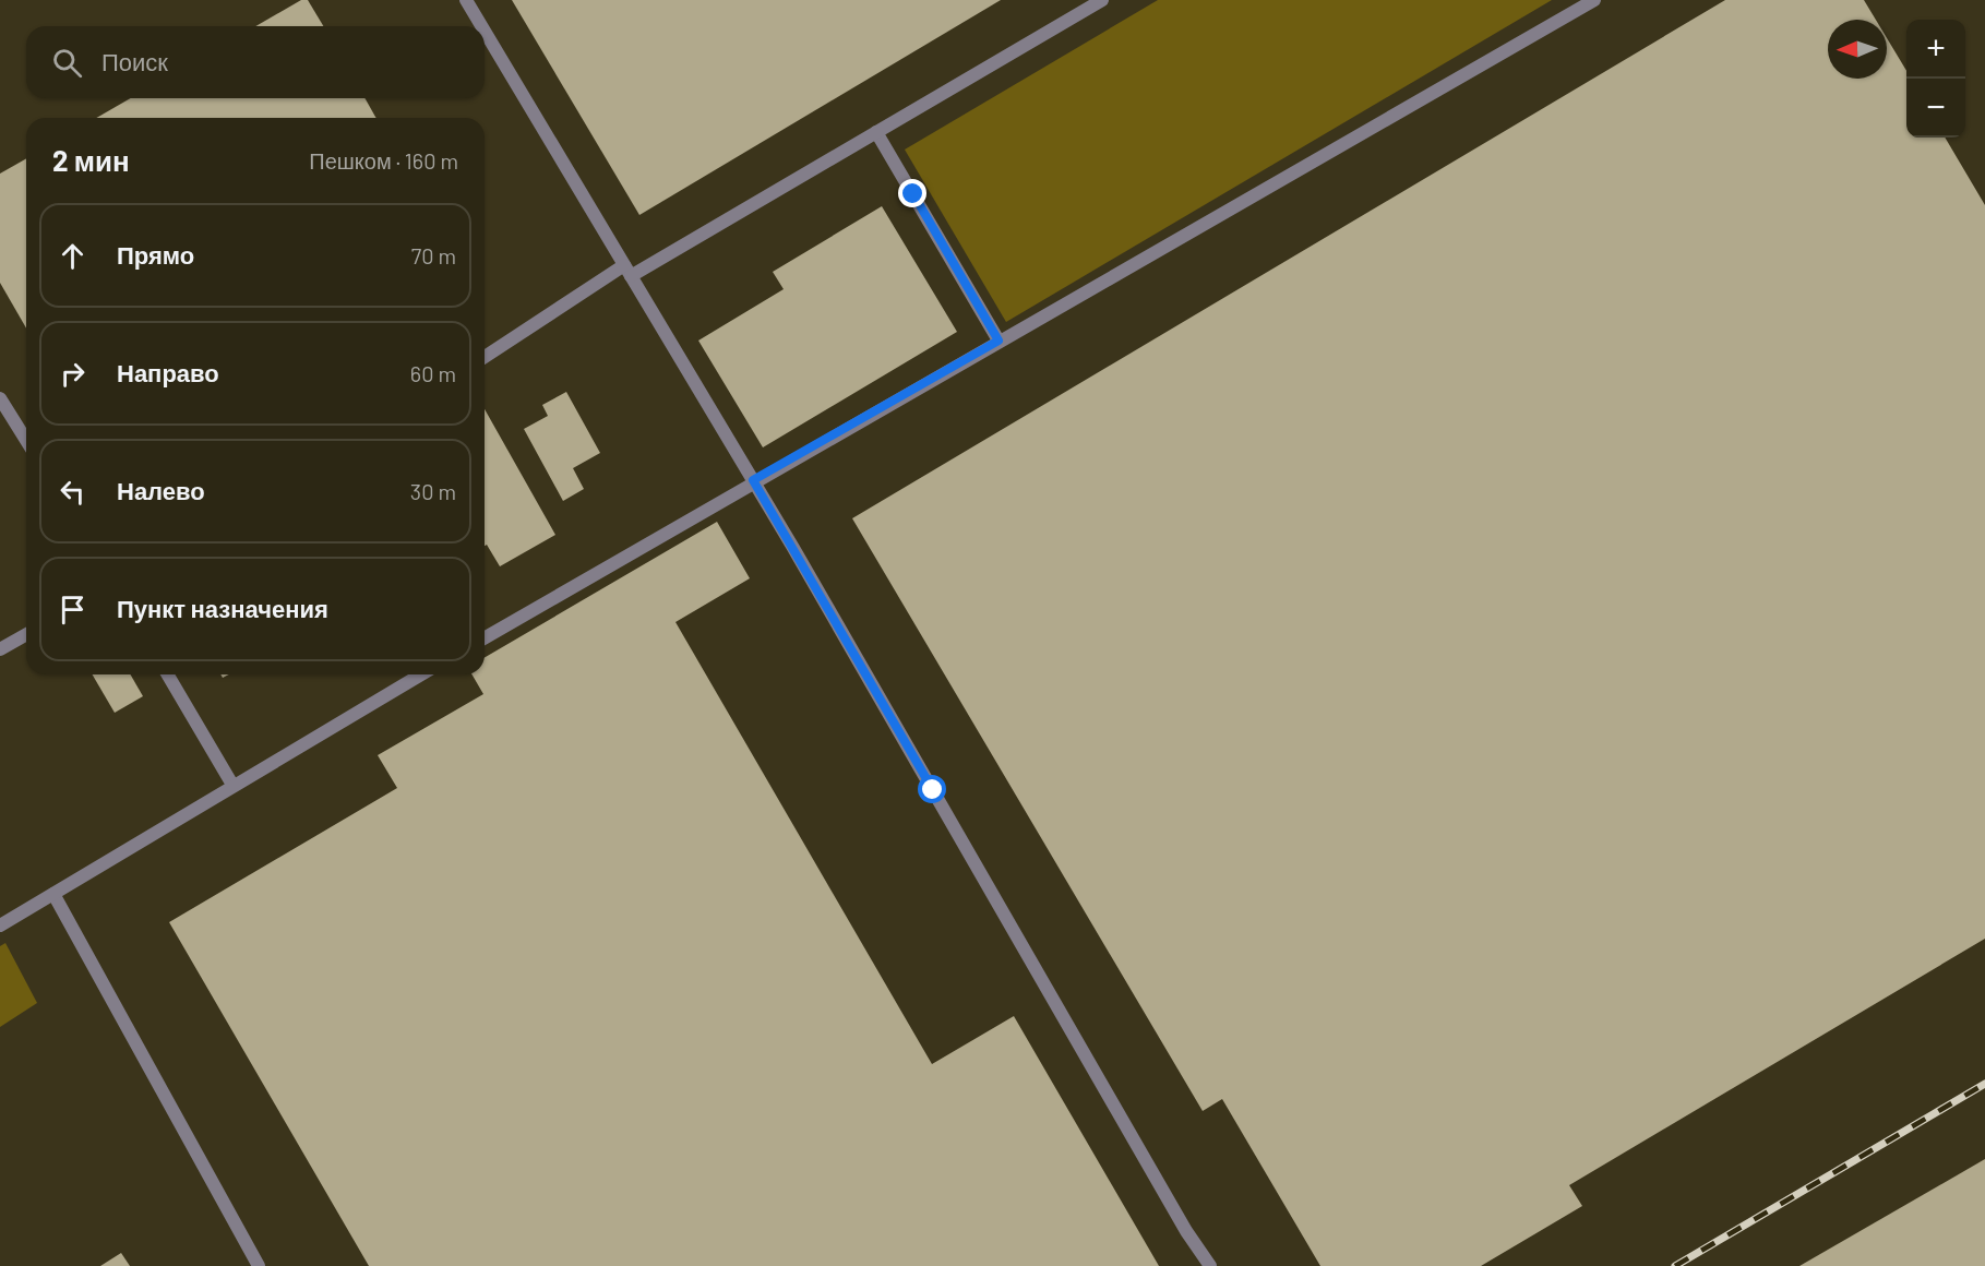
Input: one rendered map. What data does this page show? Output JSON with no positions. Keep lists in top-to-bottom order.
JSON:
{
  "north": "left",
  "page": {
    "map_buttons": ["+", "−"],
    "search": "Поиск",
    "heading": ["2 мин", "Пешком · 160 m"],
    "list": [
      ["Прямо", "70 m"],
      ["Направо", "60 m"],
      ["Налево", "30 m"],
      "Пункт назначения"
    ]
  }
}
